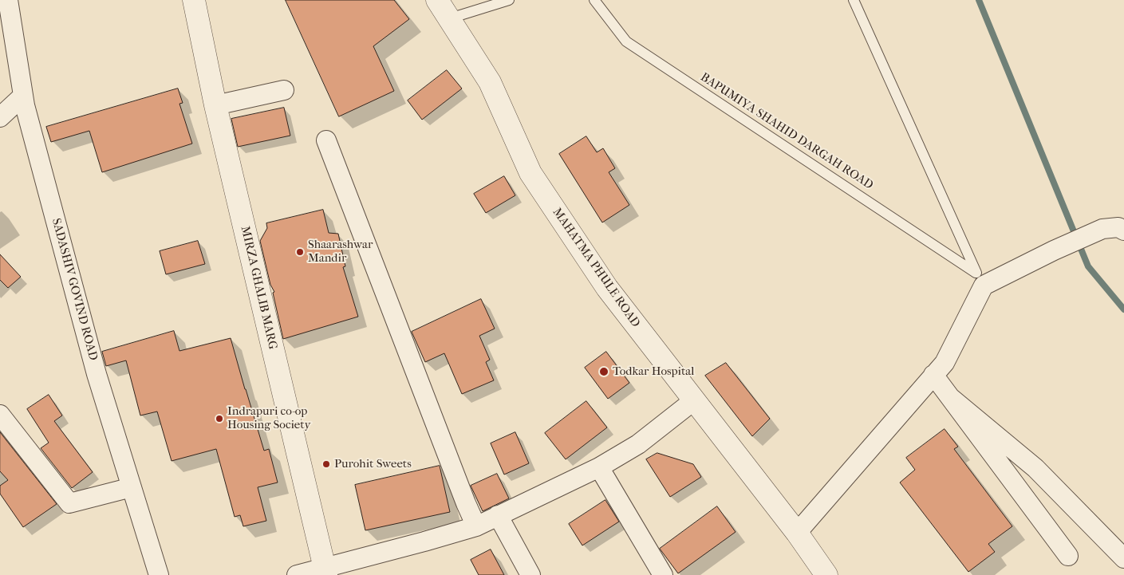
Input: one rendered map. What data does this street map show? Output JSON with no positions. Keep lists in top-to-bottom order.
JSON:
{
  "streets": {
    "street": ["MAHATMA PHULE ROAD", "MIRZA GHALIB MARG", "SADASHIV GOVIND ROAD"],
    "lane": ["BAPUMIYA SHAHID DARGAH ROAD"]
  },
  "places": [
    "Shaarashwar Mandir",
    "Todkar Hospital",
    "Indrapuri co-op Housing Society",
    "Purohit Sweets"
  ]
}
